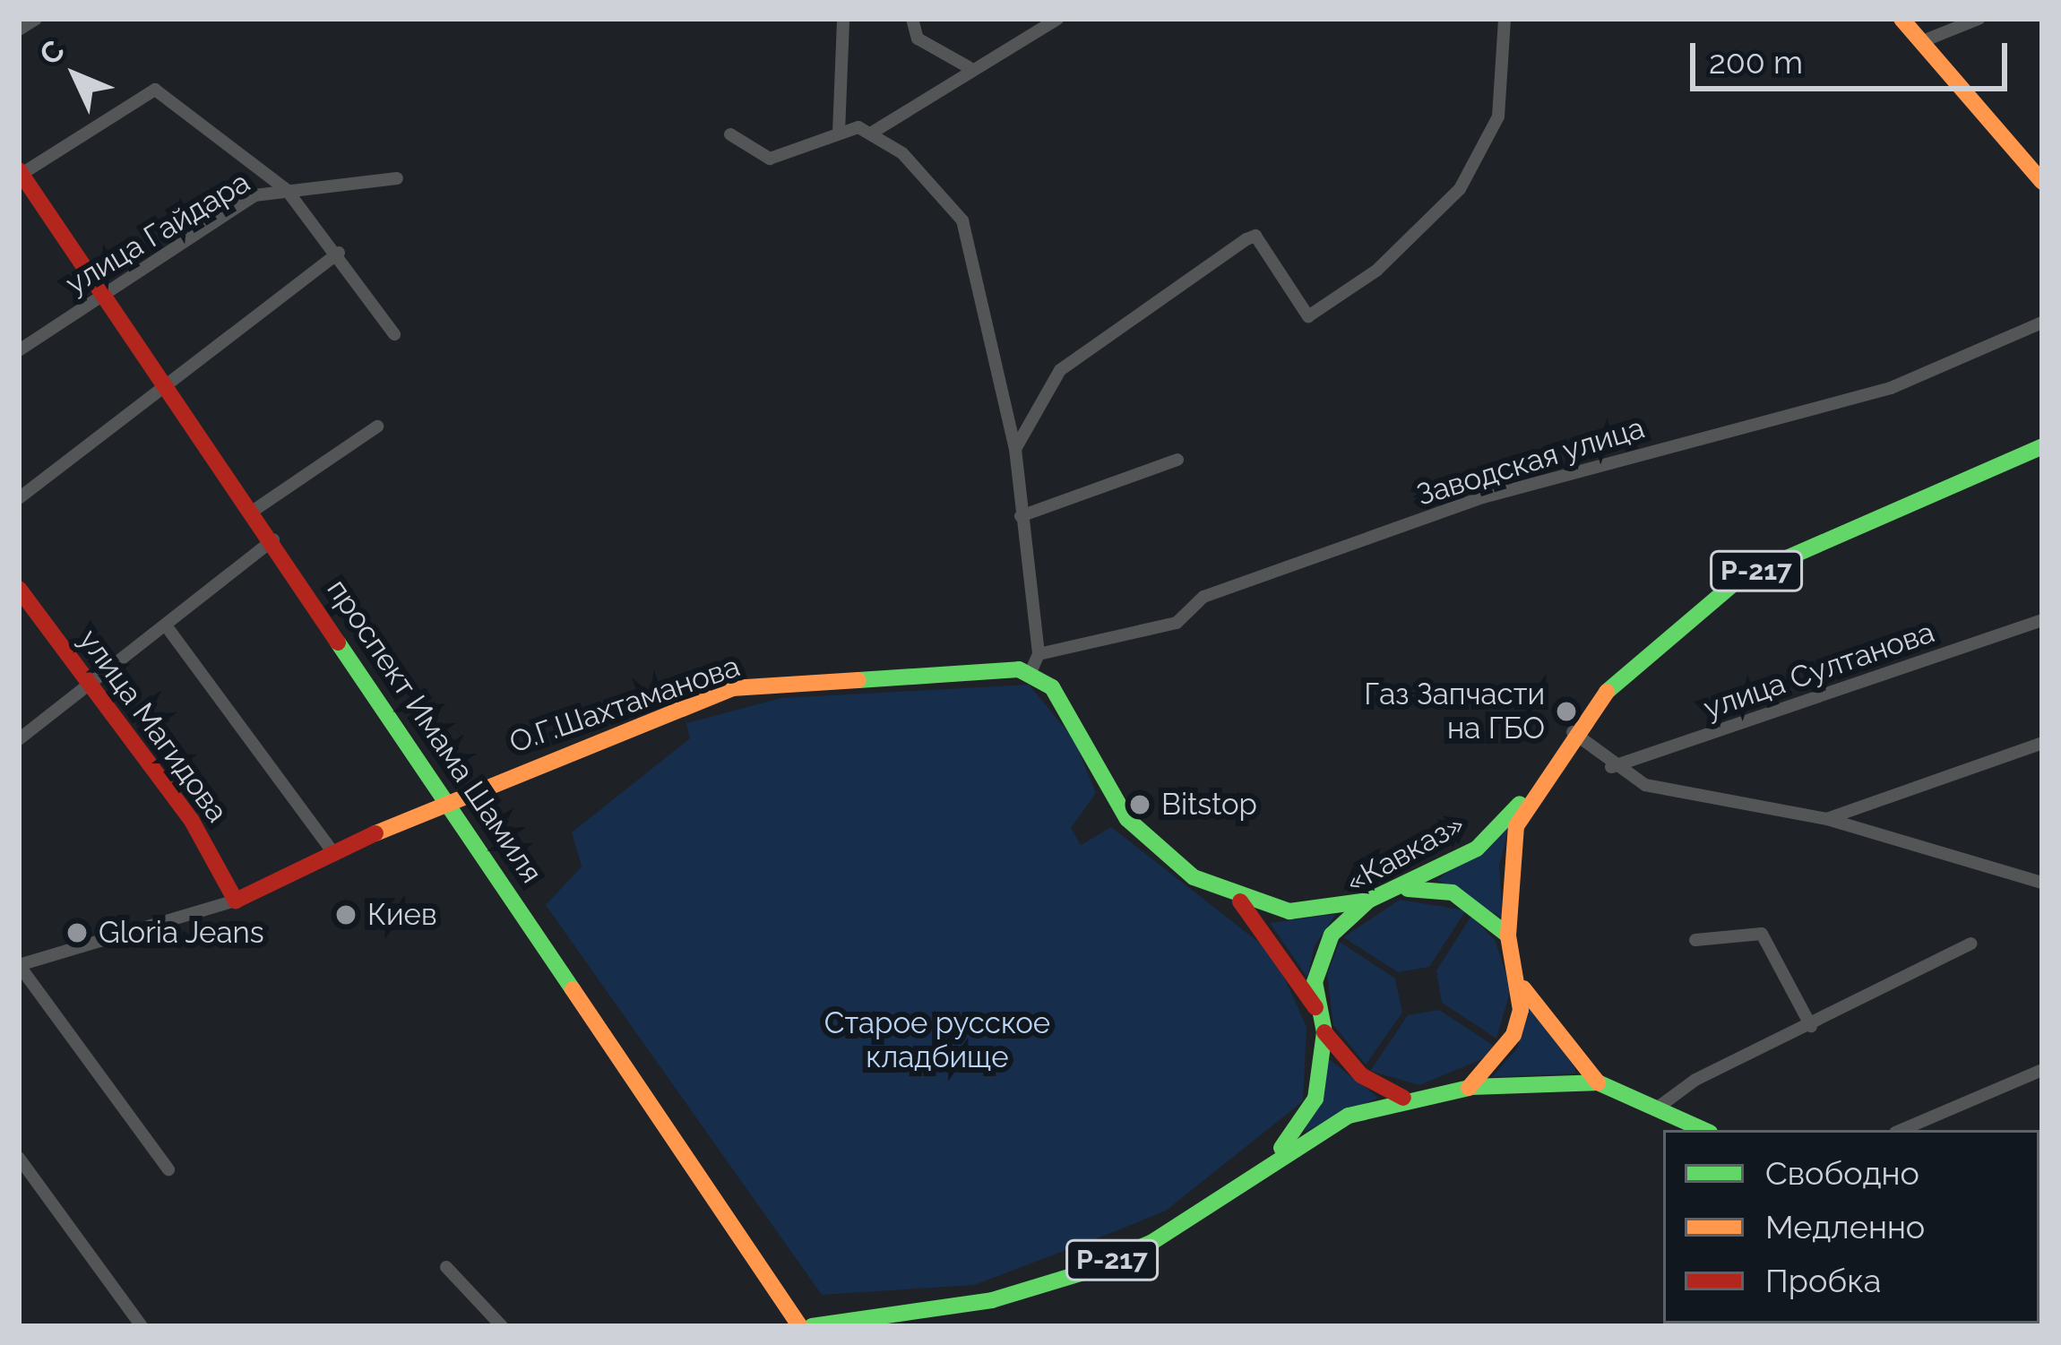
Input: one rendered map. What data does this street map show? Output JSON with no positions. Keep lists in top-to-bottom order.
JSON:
{
  "streets": {
    "main road": [
      "Р-217",
      "О.Г.Шахтаманова",
      "улица Магидова",
      "проспект Имама Шамиля",
      "«Кавказ»"
    ],
    "street": ["улица Гайдара", "Заводская улица", "улица Султанова"]
  },
  "crossings": [
    ["улица Гайдара", "проспект Имама Шамиля"],
    ["Р-217", "«Кавказ»"],
    ["О.Г.Шахтаманова", "улица Магидова"],
    ["О.Г.Шахтаманова", "проспект Имама Шамиля"]
  ],
  "parks": ["Старое русское кладбище"],
  "places": [
    "Газ Запчасти на ГБО",
    "Bitstop",
    "Киев",
    "Gloria Jeans"
  ],
  "legend": ["Свободно", "Медленно", "Пробка"],
  "scale_bar": "200 m",
  "north": "top left"
}
